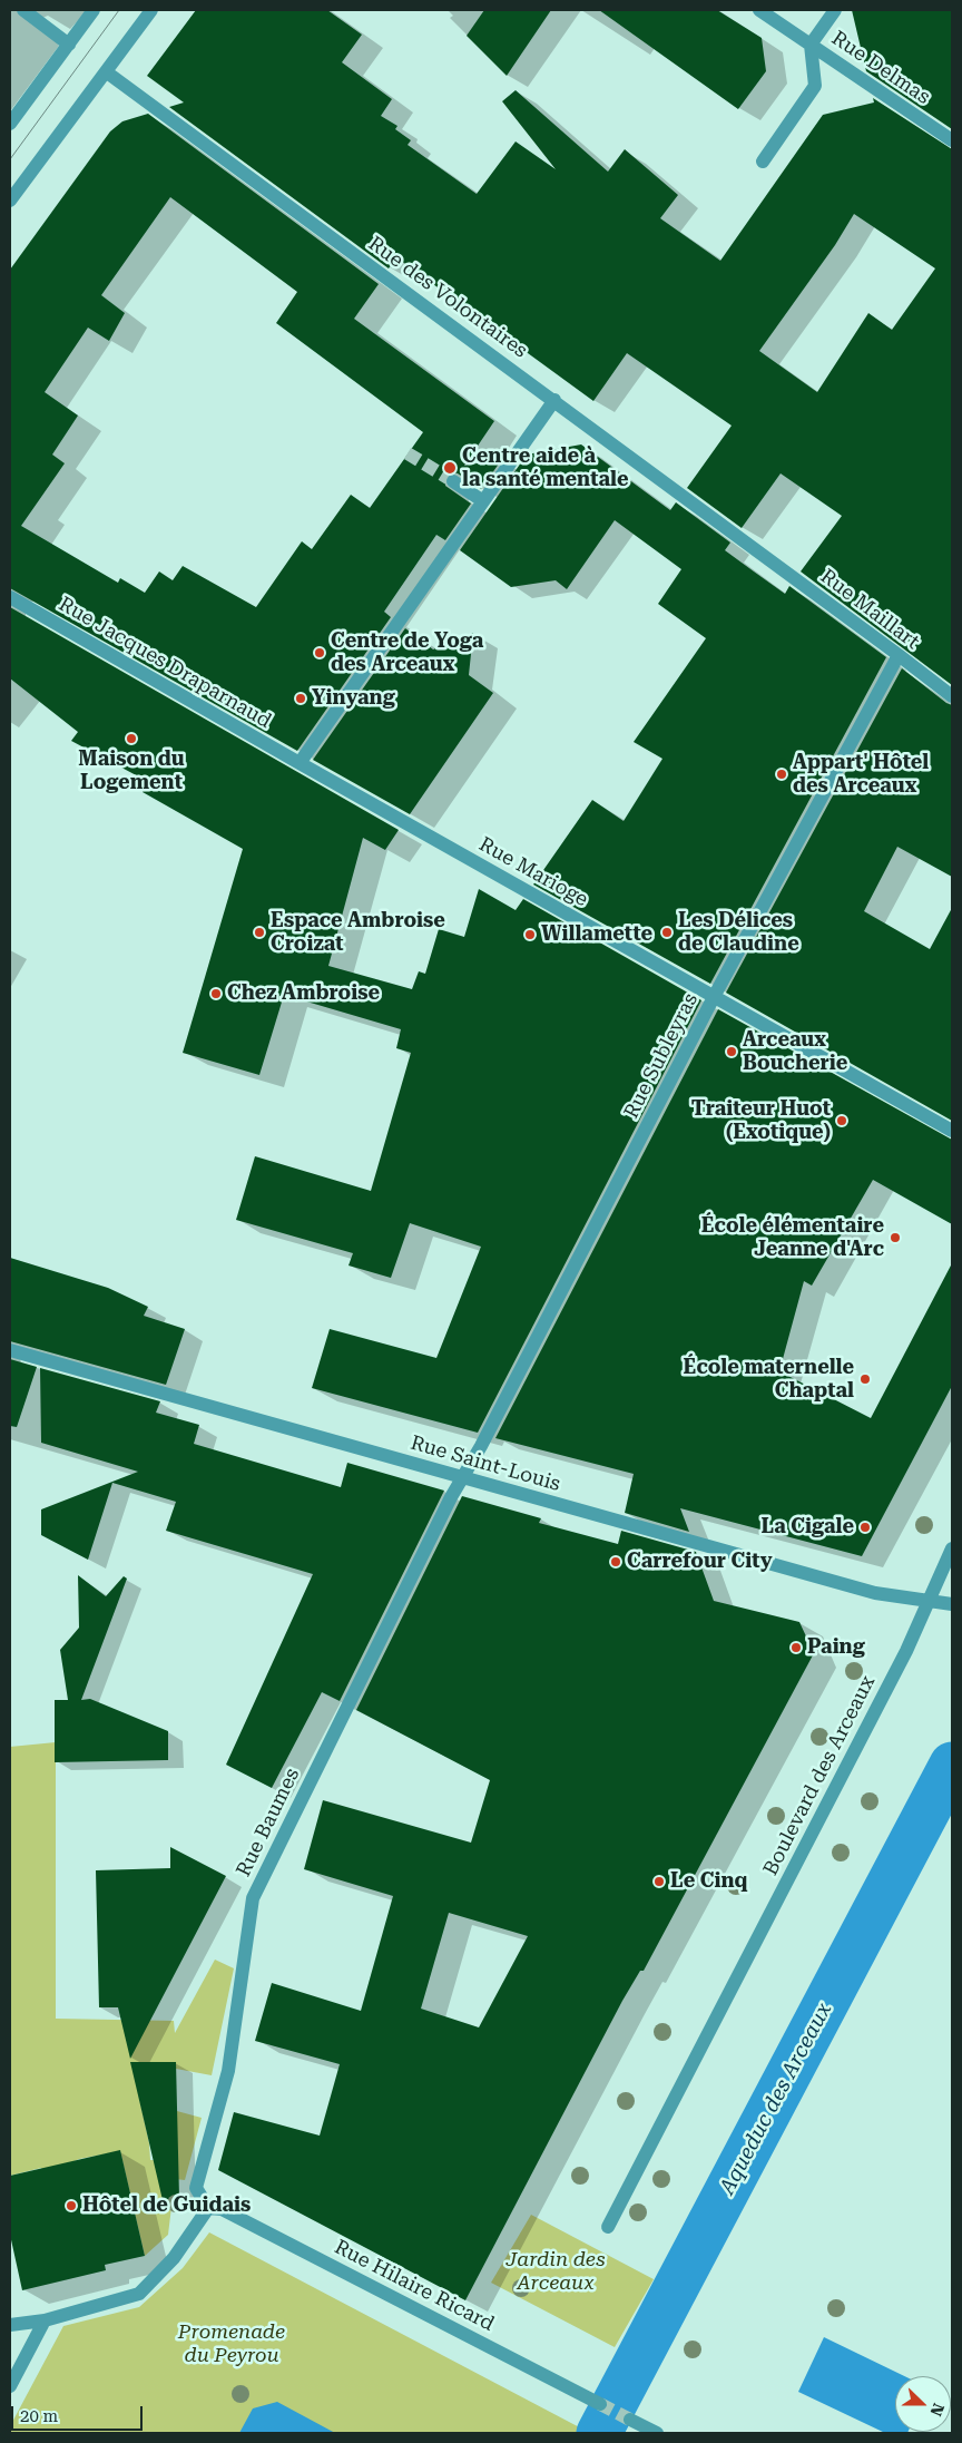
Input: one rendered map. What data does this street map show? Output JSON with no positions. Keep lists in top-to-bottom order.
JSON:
{
  "streets": {
    "street": [
      "Rue Delmas",
      "Rue des Volontaires",
      "Rue Maillart",
      "Rue Jacques Draparnaud",
      "Rue Marioge",
      "Rue Subleyras",
      "Rue Saint-Louis",
      "Boulevard des Arceaux",
      "Rue Baumes",
      "Rue Hilaire Ricard"
    ]
  },
  "crossings": [
    ["Rue des Volontaires", "Rue Maillart"],
    ["Rue Maillart", "Rue Subleyras"],
    ["Rue Jacques Draparnaud", "Rue Marioge"],
    ["Rue Marioge", "Rue Subleyras"],
    ["Rue Subleyras", "Rue Saint-Louis"],
    ["Rue Subleyras", "Rue Baumes"],
    ["Rue Saint-Louis", "Boulevard des Arceaux"],
    ["Rue Saint-Louis", "Rue Baumes"],
    ["Rue Baumes", "Rue Hilaire Ricard"]
  ],
  "water": ["Aqueduc des Arceaux"],
  "parks": ["Jardin des Arceaux", "Promenade du Peyrou"],
  "places": [
    "Centre aide à la santé mentale",
    "Centre de Yoga des Arceaux",
    "Yinyang",
    "Maison du Logement",
    "Appart' Hôtel des Arceaux",
    "Espace Ambroise Croizat",
    "Les Délices de Claudine",
    "Willamette",
    "Chez Ambroise",
    "Arceaux Boucherie",
    "Traiteur Huot (Exotique)",
    "École élémentaire Jeanne d'Arc",
    "École maternelle Chaptal",
    "La Cigale",
    "Carrefour City",
    "Paing",
    "Le Cinq",
    "Hôtel de Guidais"
  ],
  "scale_bar": "20 m",
  "north": "right"
}
